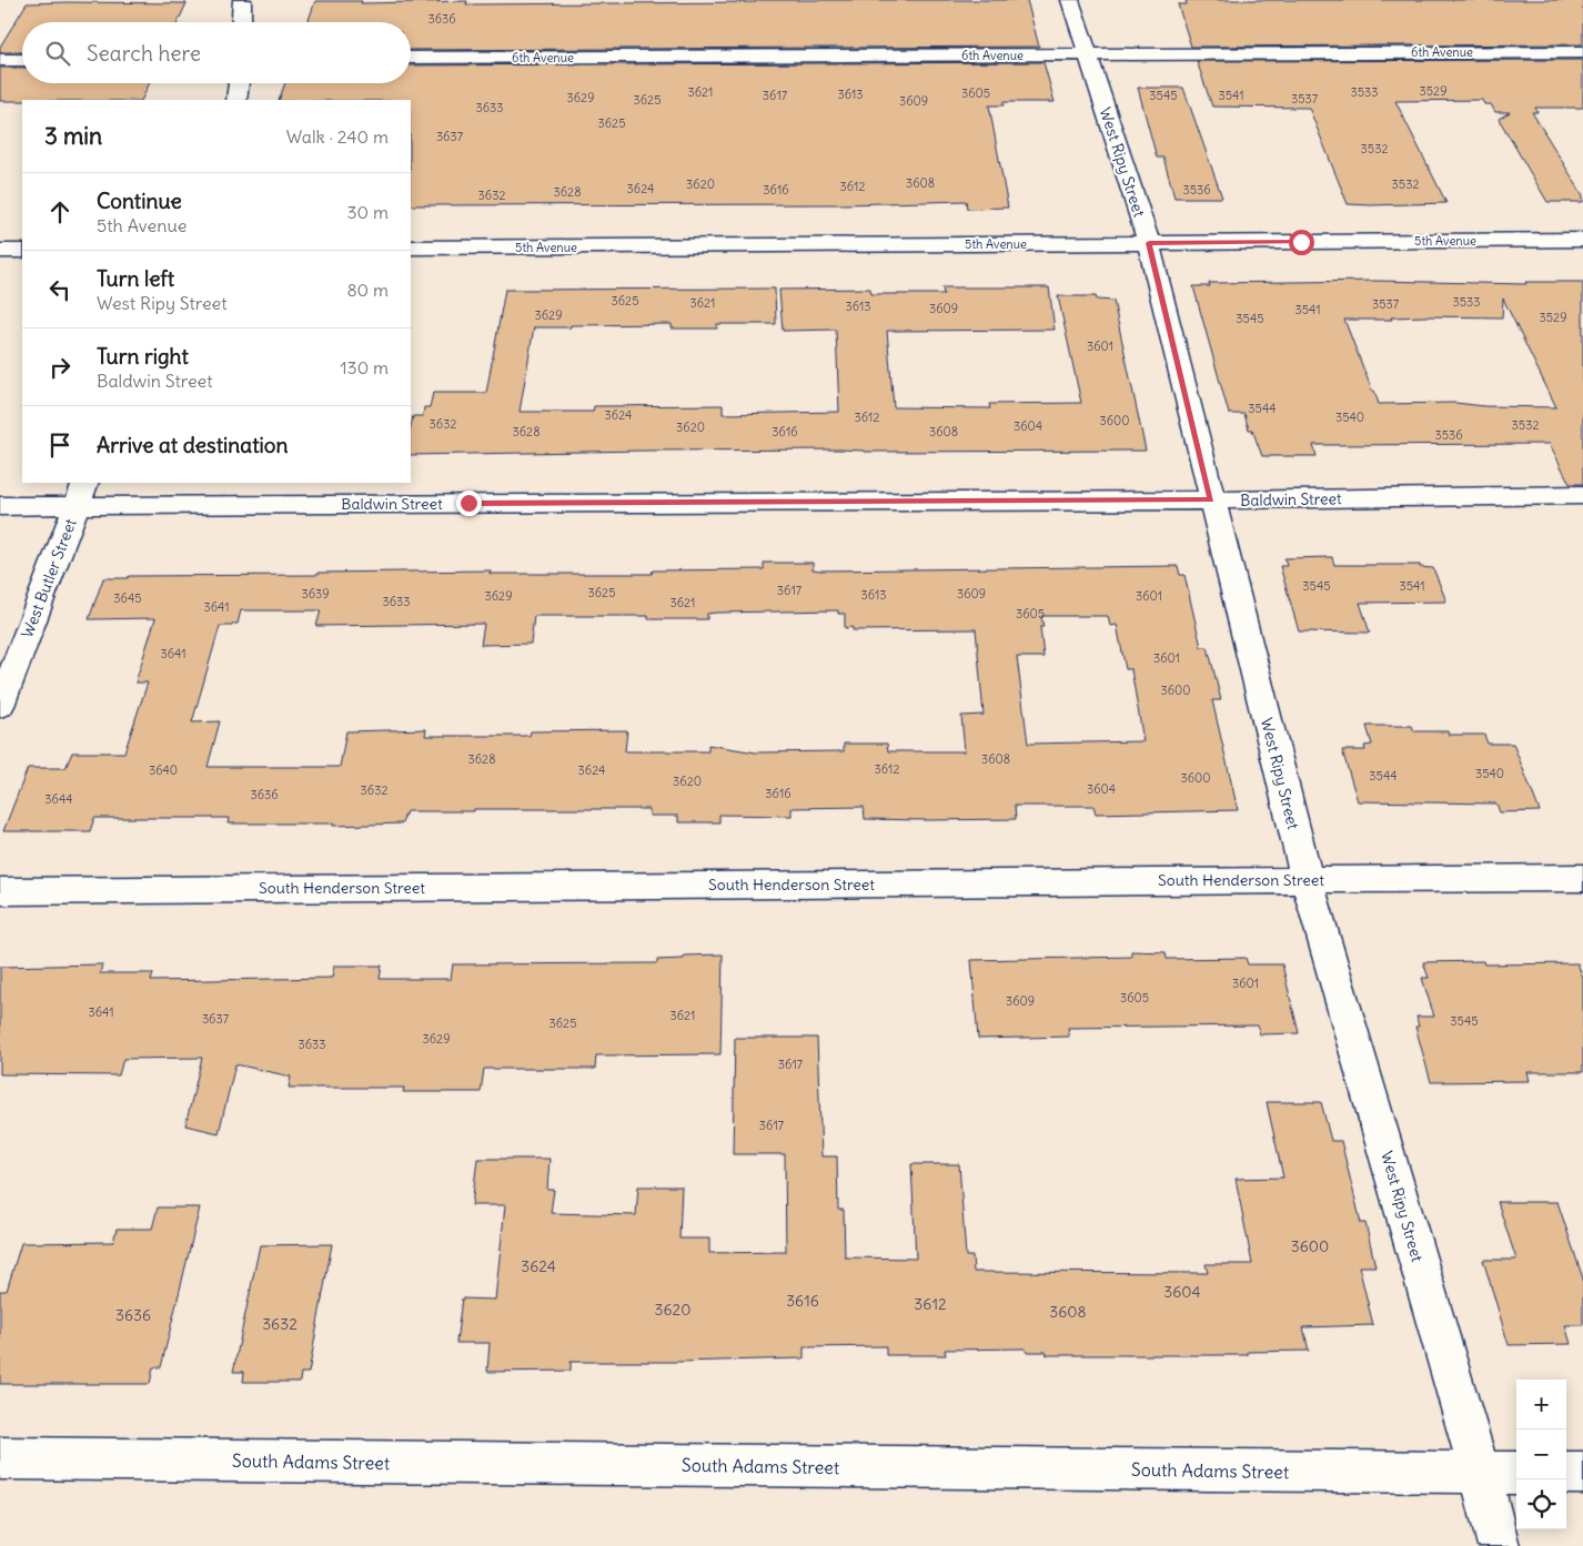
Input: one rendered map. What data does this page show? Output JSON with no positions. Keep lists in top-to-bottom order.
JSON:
{
  "streets": {
    "street": [
      "6th Avenue",
      "West Ripy Street",
      "5th Avenue",
      "Baldwin Street",
      "West Butler Street",
      "South Henderson Street",
      "South Adams Street"
    ]
  },
  "crossings": [
    ["6th Avenue", "West Ripy Street"],
    ["West Ripy Street", "5th Avenue"],
    ["West Ripy Street", "Baldwin Street"],
    ["West Ripy Street", "South Henderson Street"],
    ["West Ripy Street", "South Adams Street"],
    ["Baldwin Street", "West Butler Street"]
  ],
  "house_numbers": [
    "3636",
    "3529",
    "3621",
    "3533",
    "3605",
    "3613",
    "3617",
    "3545",
    "3541",
    "3629",
    "3537",
    "3625",
    "3609",
    "3633",
    "3625",
    "3637",
    "3532",
    "3608",
    "3620",
    "3532",
    "3612",
    "3624",
    "3616",
    "3536",
    "3628",
    "3632",
    "3625",
    "3533",
    "3621",
    "3537",
    "3613",
    "3609",
    "3541",
    "3629",
    "3529",
    "3545",
    "3601",
    "3544",
    "3624",
    "3612",
    "3540",
    "3600",
    "3632",
    "3532",
    "3604",
    "3620",
    "3628",
    "3616",
    "3608",
    "3536",
    "3545",
    "3541",
    "3617",
    "3625",
    "3639",
    "3609",
    "3613",
    "3629",
    "3601",
    "3645",
    "3633",
    "3621",
    "3641",
    "3605",
    "3641",
    "3601",
    "3600",
    "3628",
    "3608",
    "3612",
    "3640",
    "3624",
    "3540",
    "3544",
    "3600",
    "3620",
    "3604",
    "3632",
    "3616",
    "3636",
    "3644",
    "3601",
    "3605",
    "3609",
    "3641",
    "3621",
    "3637",
    "3545",
    "3625",
    "3629",
    "3633",
    "3617",
    "3617",
    "3600",
    "3624",
    "3604",
    "3616",
    "3612",
    "3620",
    "3608",
    "3636",
    "3632"
  ],
  "page": {
    "search": "Search here",
    "heading": ["3 min", "Walk · 240 m"],
    "list": [
      ["Continue", "5th Avenue", "30 m"],
      ["Turn left", "West Ripy Street", "80 m"],
      ["Turn right", "Baldwin Street", "130 m"],
      "Arrive at destination"
    ],
    "map_buttons": ["+", "−"]
  }
}
